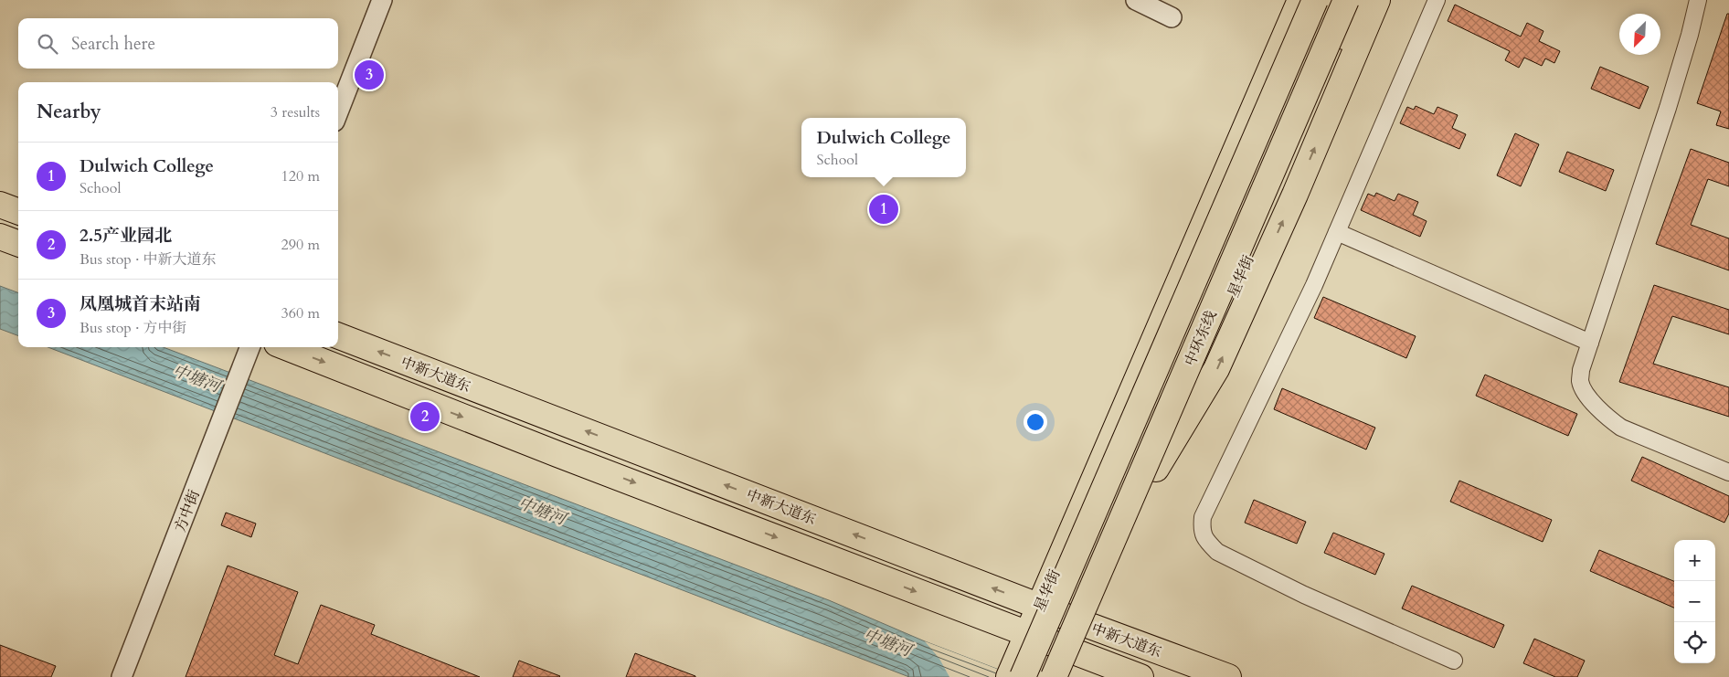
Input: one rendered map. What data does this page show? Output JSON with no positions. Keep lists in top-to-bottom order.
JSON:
{
  "streets": {
    "main road": ["星华街", "中环东线", "中新大道东"],
    "street": ["方中街"]
  },
  "crossings": [
    ["星华街", "中环东线"],
    ["星华街", "中新大道东"]
  ],
  "water": ["中塘河"],
  "north": "bottom left",
  "page": {
    "search": "Search here",
    "pins": ["3", "1", "2"],
    "heading": ["Nearby", "3 results"],
    "popup": ["Dulwich College", "School"],
    "list": [
      {
        "mark": "1",
        "name": "Dulwich College",
        "note": "School",
        "value": "120 m"
      },
      {
        "mark": "2",
        "name": "2.5产业园北",
        "note": "Bus stop · 中新大道东",
        "value": "290 m"
      },
      {
        "mark": "3",
        "name": "凤凰城首末站南",
        "note": "Bus stop · 方中街",
        "value": "360 m"
      }
    ],
    "map_buttons": ["+", "−"]
  }
}
